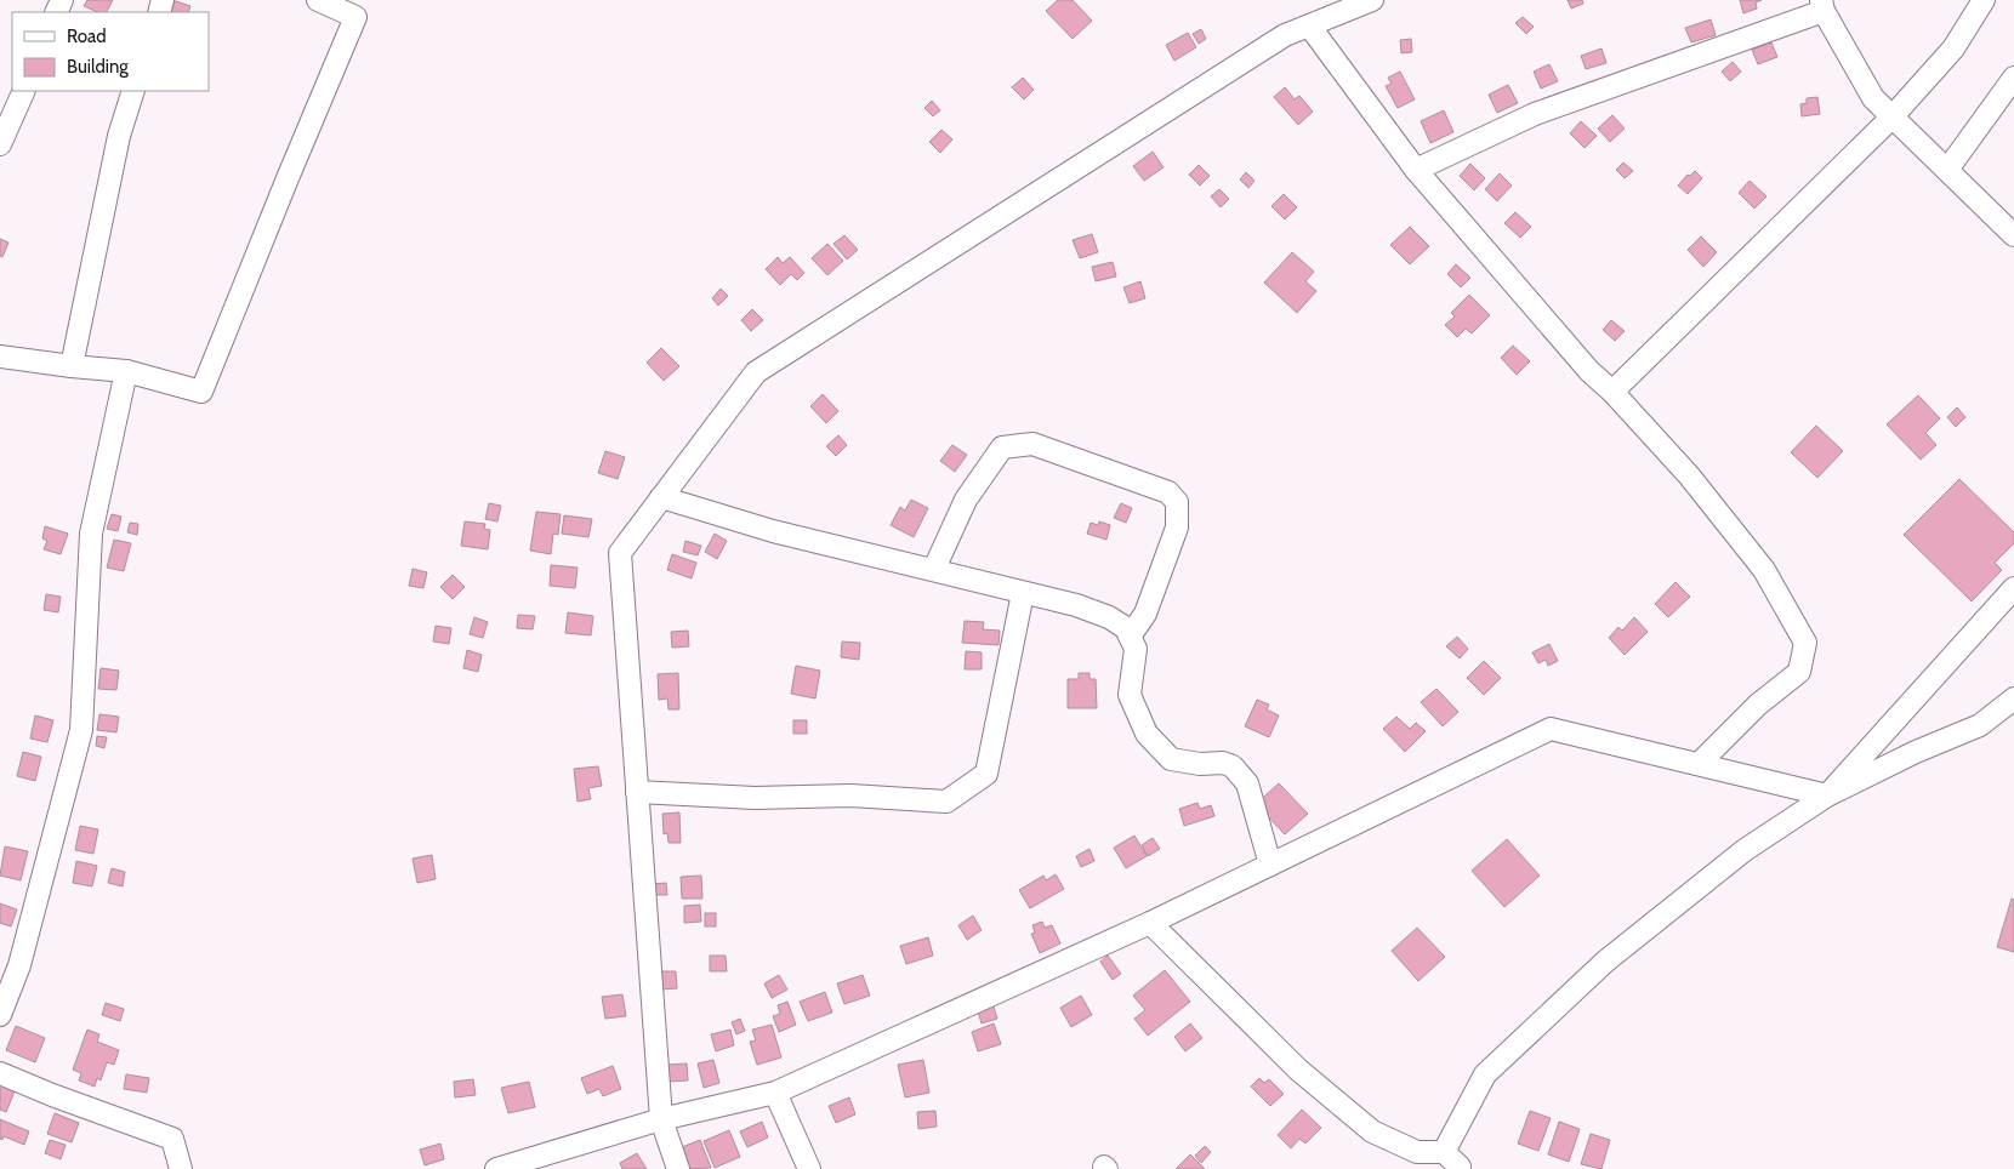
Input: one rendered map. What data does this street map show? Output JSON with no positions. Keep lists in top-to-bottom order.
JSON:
{
  "legend": ["Road", "Building"]
}
